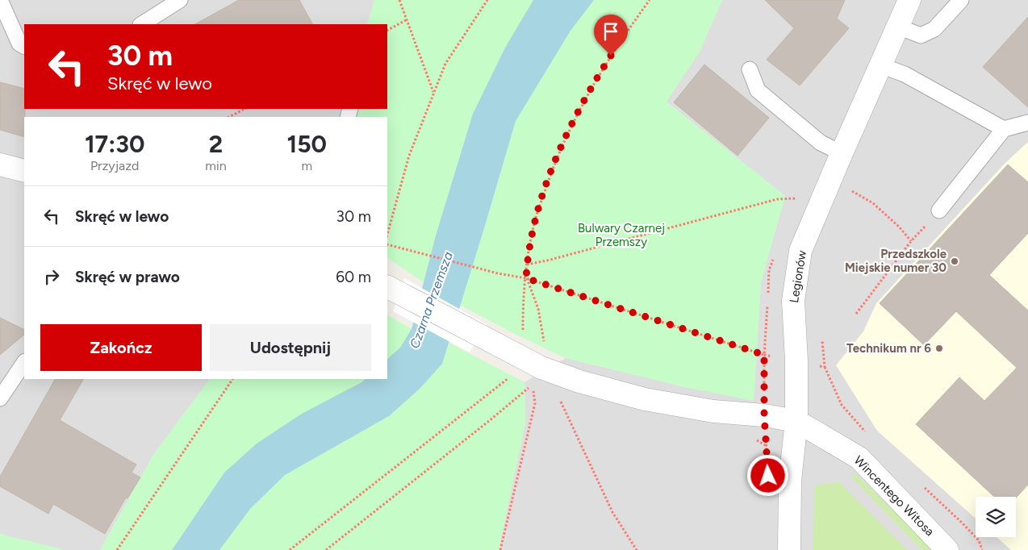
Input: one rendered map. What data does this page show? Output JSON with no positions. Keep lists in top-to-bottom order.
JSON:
{
  "streets": {
    "street": ["Legionów", "Wincentego Witosa"]
  },
  "crossings": [
    ["Legionów", "Wincentego Witosa"]
  ],
  "water": ["Czarna Przemsza"],
  "parks": ["Bulwary Czarnej Przemszy"],
  "places": ["Przedszkole Miejskie numer 30", "Technikum nr 6"],
  "page": {
    "turn": ["30 m", "Skręć w lewo"],
    "eta": [
      "17:30",
      "Przyjazd",
      "2",
      "min",
      "150",
      "m"
    ],
    "list": [
      {
        "name": "Skręć w lewo",
        "value": "30 m"
      },
      {
        "name": "Skręć w prawo",
        "value": "60 m"
      }
    ],
    "buttons": ["Zakończ", "Udostępnij"]
  }
}
